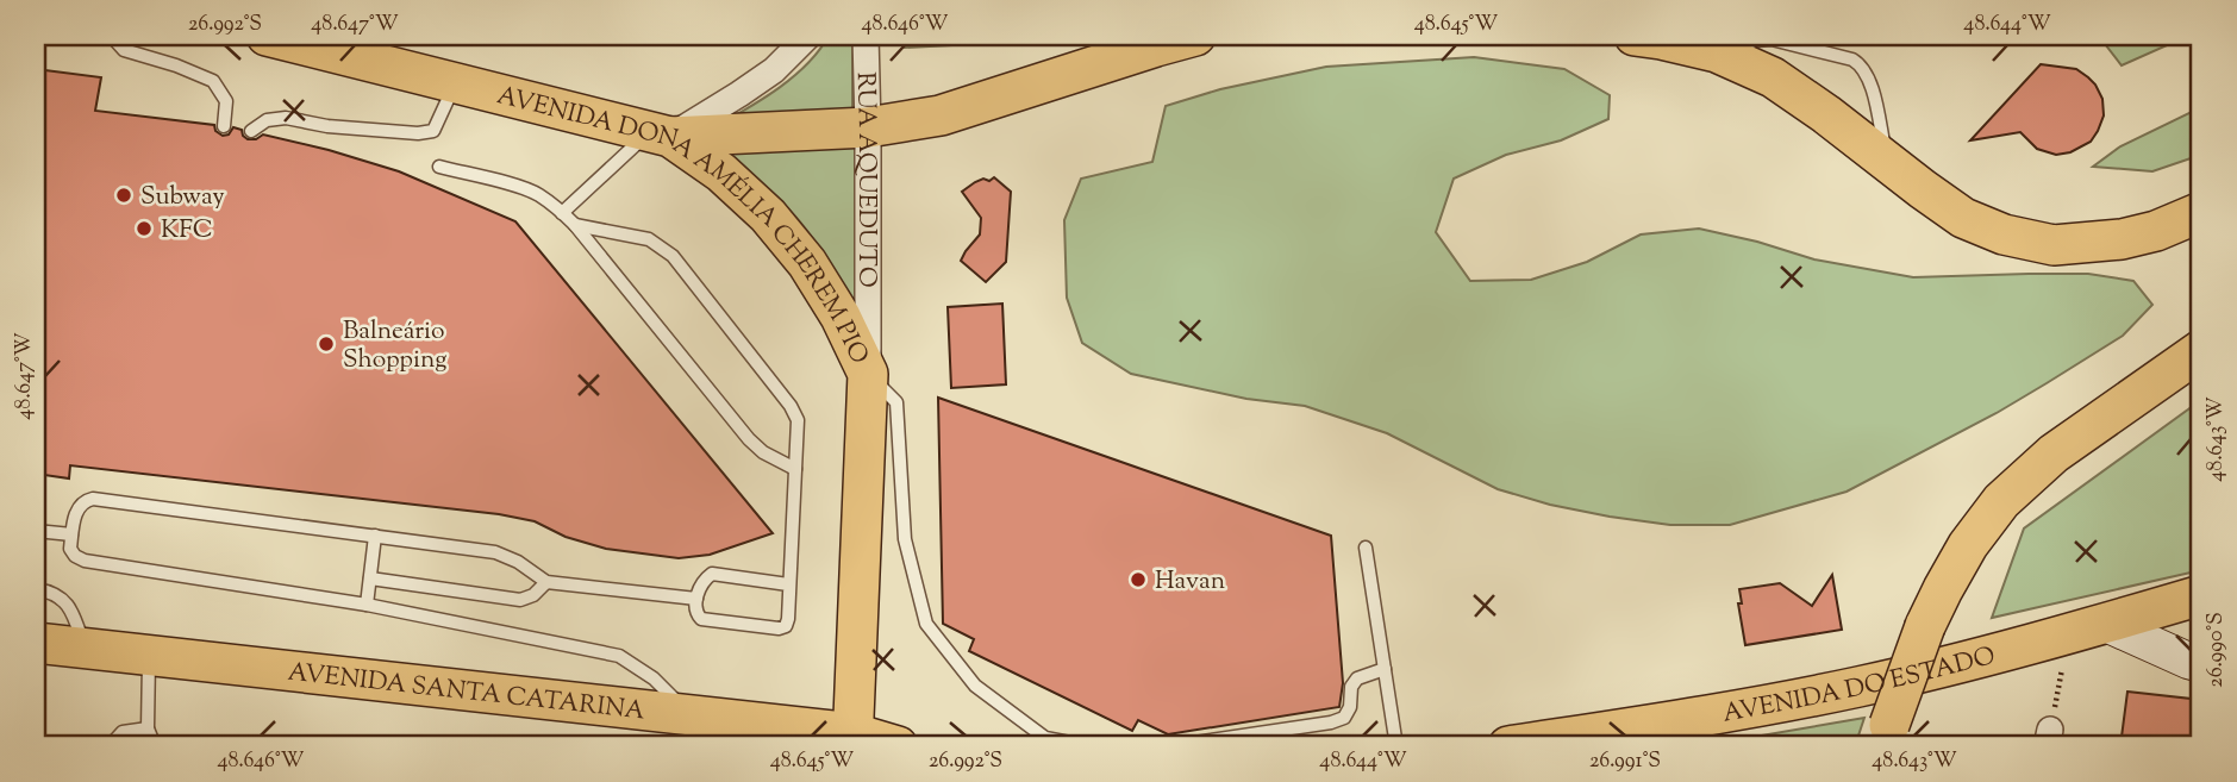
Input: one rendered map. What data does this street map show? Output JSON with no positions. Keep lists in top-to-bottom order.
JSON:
{
  "streets": {
    "main road": ["AVENIDA DONA AMÉLIA CHEREM PIO", "AVENIDA DO ESTADO", "AVENIDA SANTA CATARINA"],
    "street": ["RUA AQUEDUTO"]
  },
  "crossings": [
    ["RUA AQUEDUTO", "AVENIDA DONA AMÉLIA CHEREM PIO"],
    ["AVENIDA DONA AMÉLIA CHEREM PIO", "AVENIDA SANTA CATARINA"]
  ],
  "places": [
    "Subway",
    "KFC",
    "Balneário Shopping",
    "Havan"
  ],
  "coordinates": [
    "26.992°S",
    "48.647°W",
    "48.646°W",
    "48.645°W",
    "48.644°W",
    "48.643°W",
    "26.990°S",
    "26.991°S"
  ]
}
